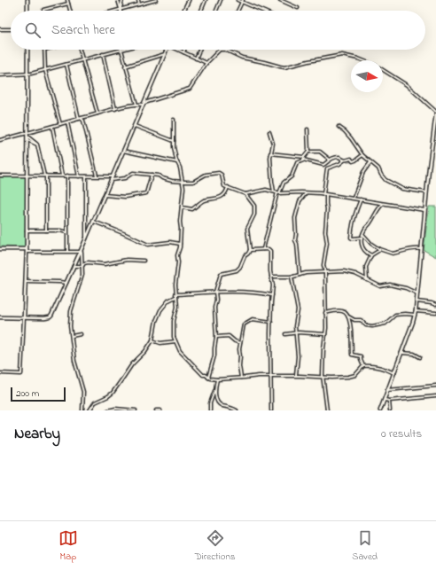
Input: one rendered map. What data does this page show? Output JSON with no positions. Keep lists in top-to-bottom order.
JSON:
{
  "scale_bar": "200 m",
  "north": "right",
  "page": {
    "search": "Search here",
    "scale": "200 m",
    "heading": ["Nearby", "0 results"],
    "nav": ["Map", "Directions", "Saved"]
  }
}
